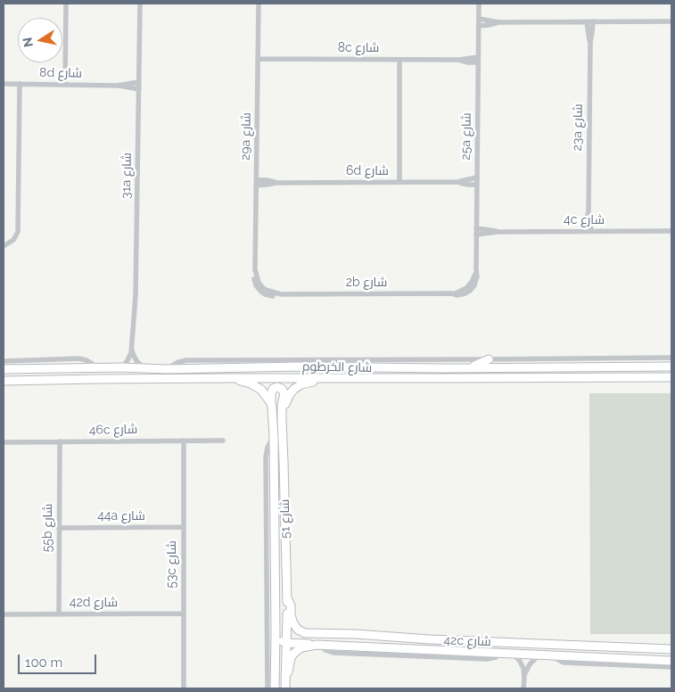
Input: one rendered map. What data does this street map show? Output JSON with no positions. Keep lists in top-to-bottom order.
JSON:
{
  "streets": {
    "street": [
      "8c شارع",
      "8d شارع",
      "23a شارع",
      "29a شارع",
      "25a شارع",
      "6d شارع",
      "31a شارع",
      "4c شارع",
      "2b شارع",
      "شارع الخرطوم",
      "46c شارع",
      "44a شارع",
      "شارع 51",
      "55b شارع",
      "53c شارع",
      "42d شارع",
      "42c شارع"
    ]
  },
  "crossings": [
    ["8c شارع", "29a شارع"],
    ["8c شارع", "25a شارع"],
    ["8d شارع", "31a شارع"],
    ["23a شارع", "4c شارع"],
    ["29a شارع", "6d شارع"],
    ["29a شارع", "2b شارع"],
    ["25a شارع", "6d شارع"],
    ["25a شارع", "4c شارع"],
    ["25a شارع", "2b شارع"],
    ["31a شارع", "شارع الخرطوم"],
    ["شارع الخرطوم", "شارع 51"],
    ["46c شارع", "55b شارع"],
    ["46c شارع", "53c شارع"],
    ["44a شارع", "55b شارع"],
    ["44a شارع", "53c شارع"],
    ["شارع 51", "42c شارع"],
    ["55b شارع", "42d شارع"],
    ["53c شارع", "42d شارع"]
  ],
  "scale_bar": "100 m",
  "north": "left"
}
